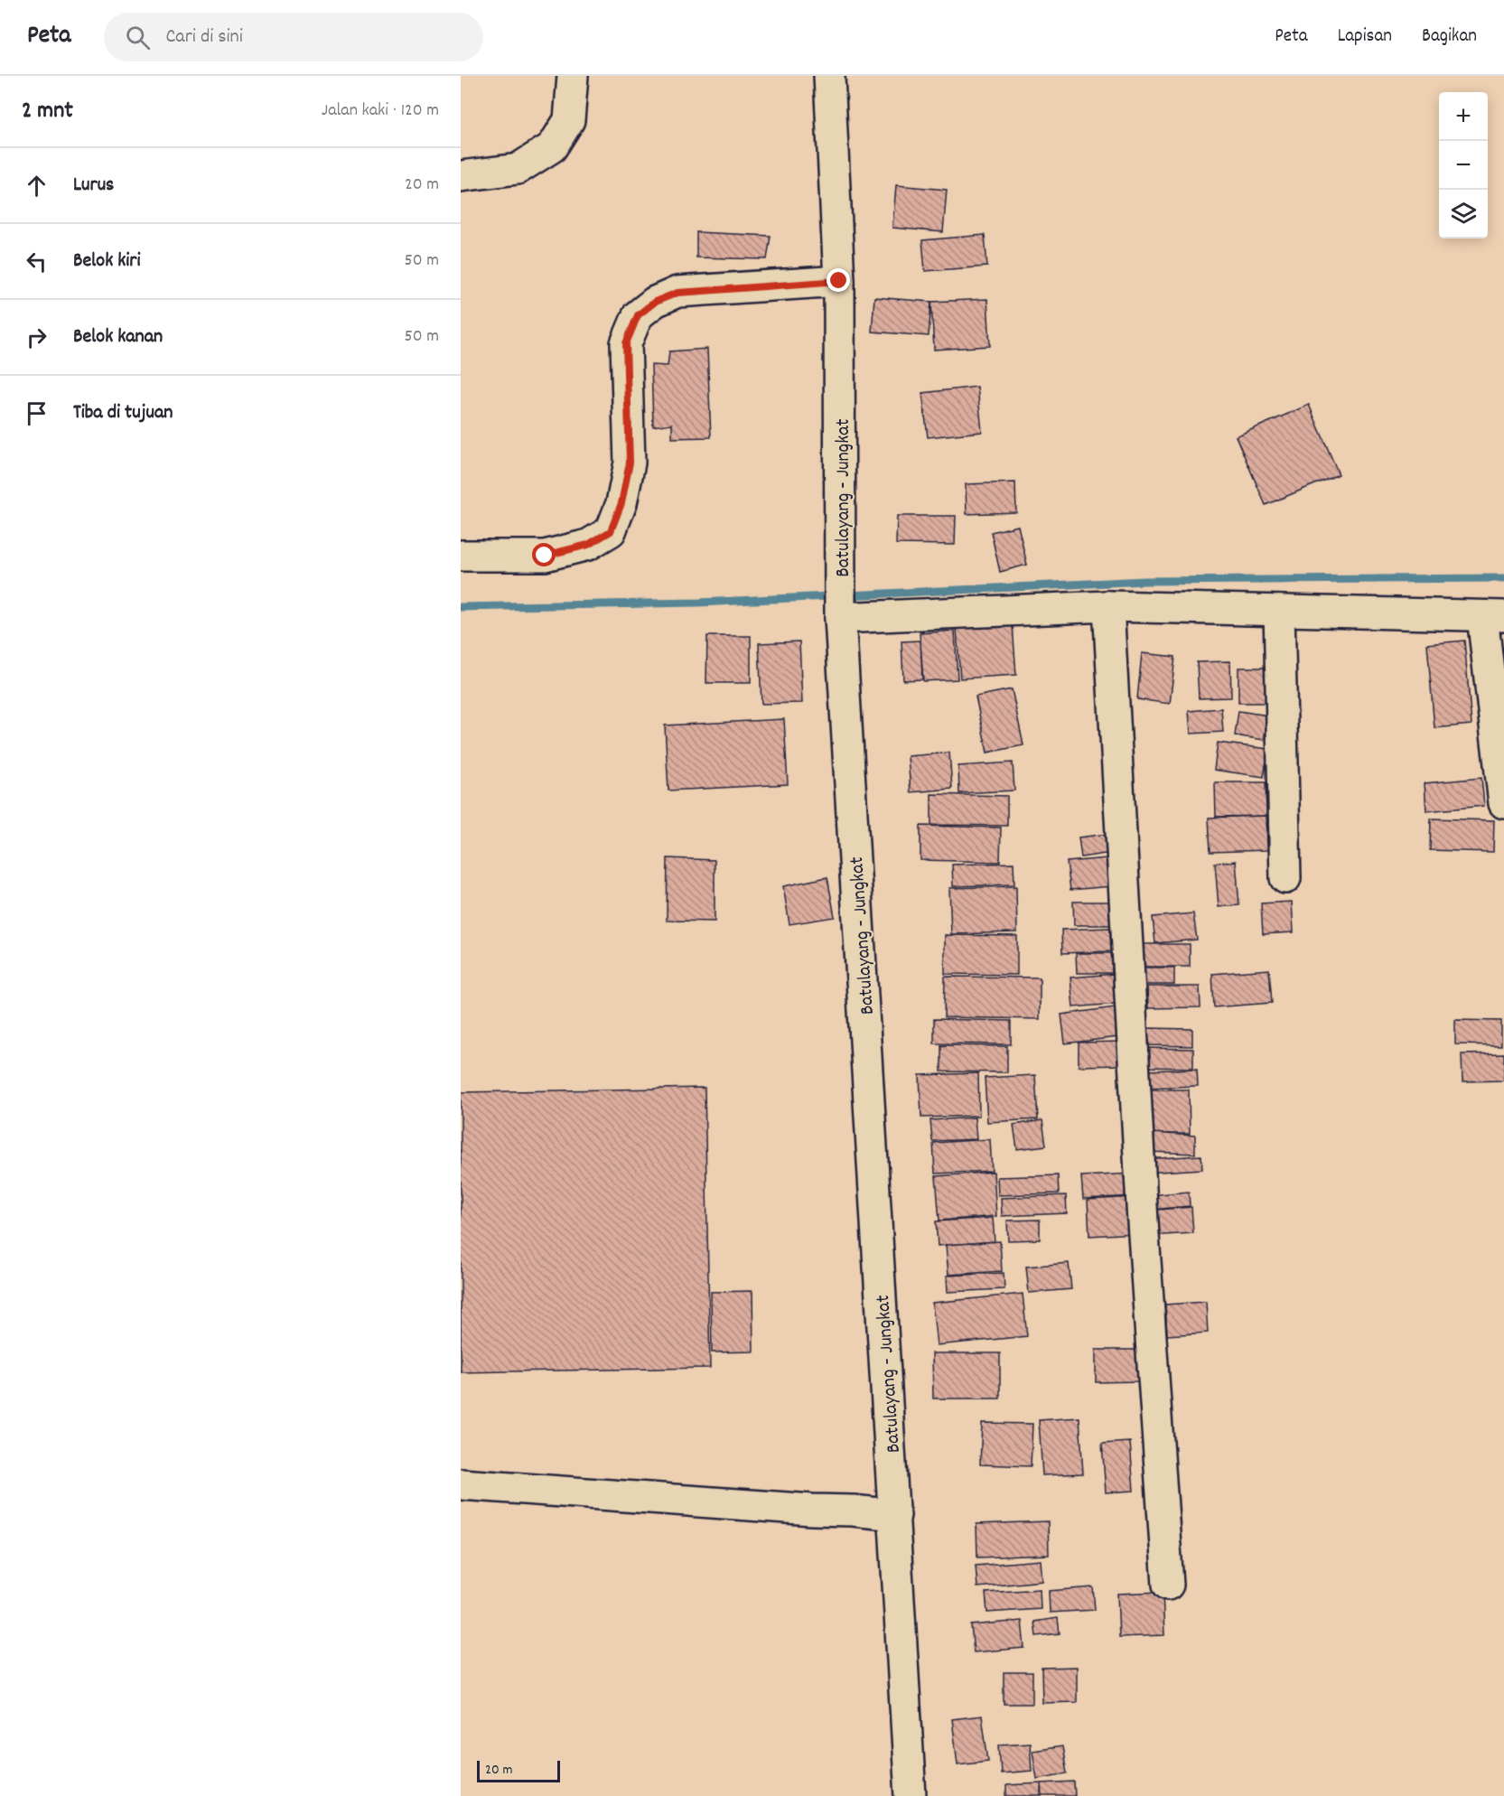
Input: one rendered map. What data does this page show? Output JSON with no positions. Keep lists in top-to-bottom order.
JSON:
{
  "streets": {
    "main road": ["Batulayang - Jungkat"]
  },
  "scale_bar": "20 m",
  "page": {
    "header": "Peta",
    "search": "Cari di sini",
    "nav": ["Peta", "Lapisan", "Bagikan"],
    "heading": ["2 mnt", "Jalan kaki · 120 m"],
    "map_buttons": ["+", "−"],
    "list": [
      ["Lurus", "20 m"],
      ["Belok kiri", "50 m"],
      ["Belok kanan", "50 m"],
      "Tiba di tujuan"
    ],
    "scale": "20 m"
  }
}
